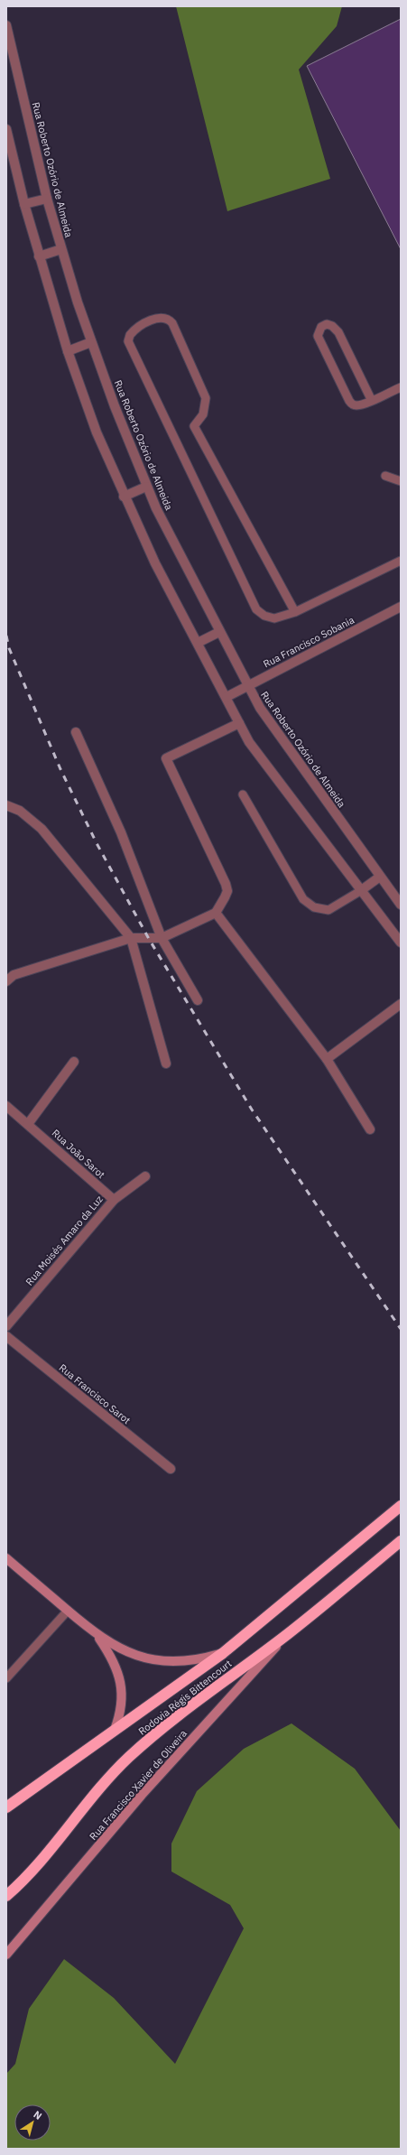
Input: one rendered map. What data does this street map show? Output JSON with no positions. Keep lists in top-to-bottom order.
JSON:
{
  "streets": {
    "highway": ["Rodovia Régis Bittencourt"],
    "main road": ["Rua Francisco Xavier de Oliveira"],
    "street": [
      "Rua Roberto Ozório de Almeida",
      "Rua Francisco Sobania",
      "Rua João Sarot",
      "Rua Moisés Amaro da Luz",
      "Rua Francisco Sarot"
    ]
  },
  "crossings": [
    ["Rua Roberto Ozório de Almeida", "Rua Francisco Sobania"],
    ["Rua João Sarot", "Rua Moisés Amaro da Luz"],
    ["Rodovia Régis Bittencourt", "Rua Francisco Xavier de Oliveira"]
  ],
  "north": "top right"
}
